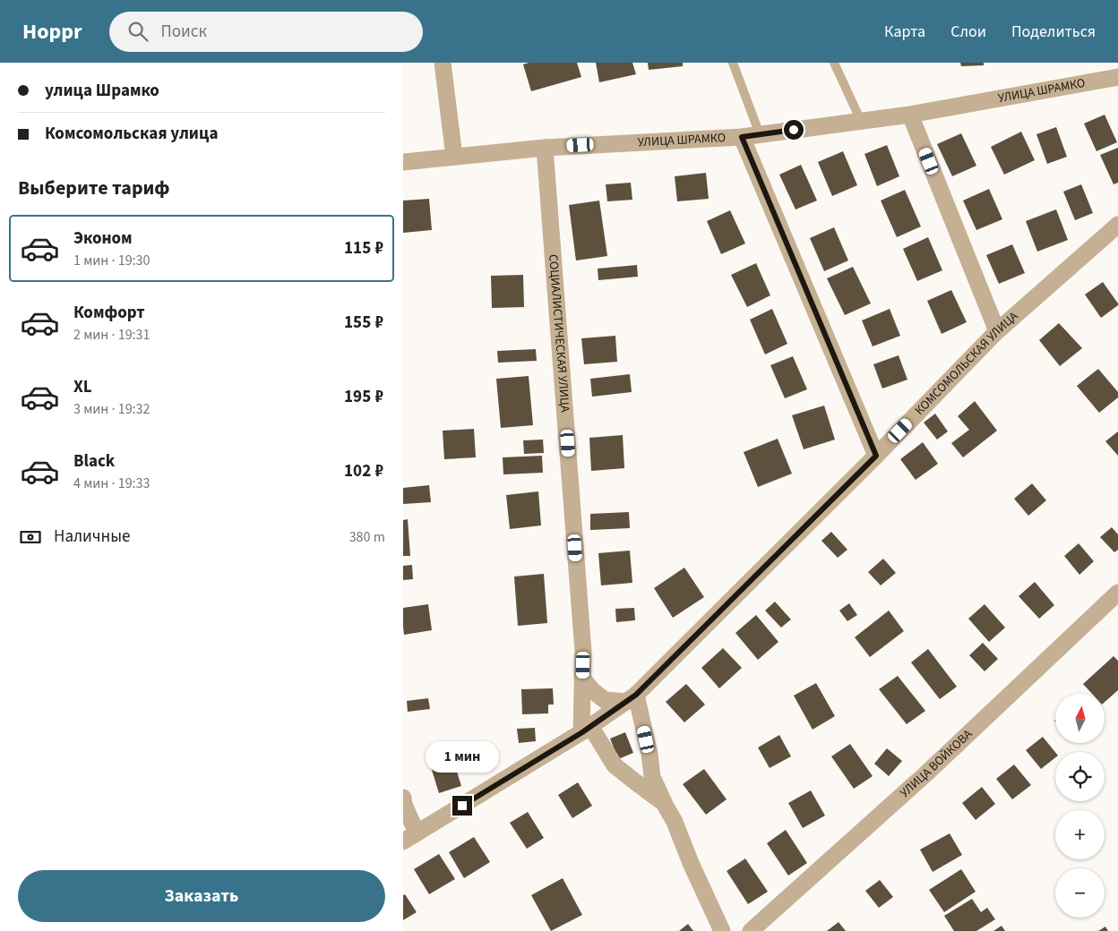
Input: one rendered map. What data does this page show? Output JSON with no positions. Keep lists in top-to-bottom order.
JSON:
{
  "streets": {
    "street": [
      "УЛИЦА ШРАМКО",
      "СОЦИАЛИСТИЧЕСКАЯ УЛИЦА",
      "КОМСОМОЛЬСКАЯ УЛИЦА",
      "УЛИЦА ВОЙКОВА"
    ]
  },
  "crossings": [
    ["УЛИЦА ШРАМКО", "СОЦИАЛИСТИЧЕСКАЯ УЛИЦА"],
    ["СОЦИАЛИСТИЧЕСКАЯ УЛИЦА", "КОМСОМОЛЬСКАЯ УЛИЦА"]
  ],
  "north": "top",
  "page": {
    "header": "Hoppr",
    "search": "Поиск",
    "nav": ["Карта", "Слои", "Поделиться"],
    "banner": ["улица Шрамко", "Комсомольская улица"],
    "heading": "Выберите тариф",
    "list": [
      {
        "name": "Эконом",
        "note": "1 мин · 19:30",
        "value": "115 ₽"
      },
      {
        "name": "Комфорт",
        "note": "2 мин · 19:31",
        "value": "155 ₽"
      },
      {
        "name": "XL",
        "note": "3 мин · 19:32",
        "value": "195 ₽"
      },
      {
        "name": "Black",
        "note": "4 мин · 19:33",
        "value": "102 ₽"
      }
    ],
    "pay": ["Наличные", "380 m"],
    "map_buttons": ["+", "−"],
    "bubble": "1 мин",
    "buttons": "Заказать"
  }
}
